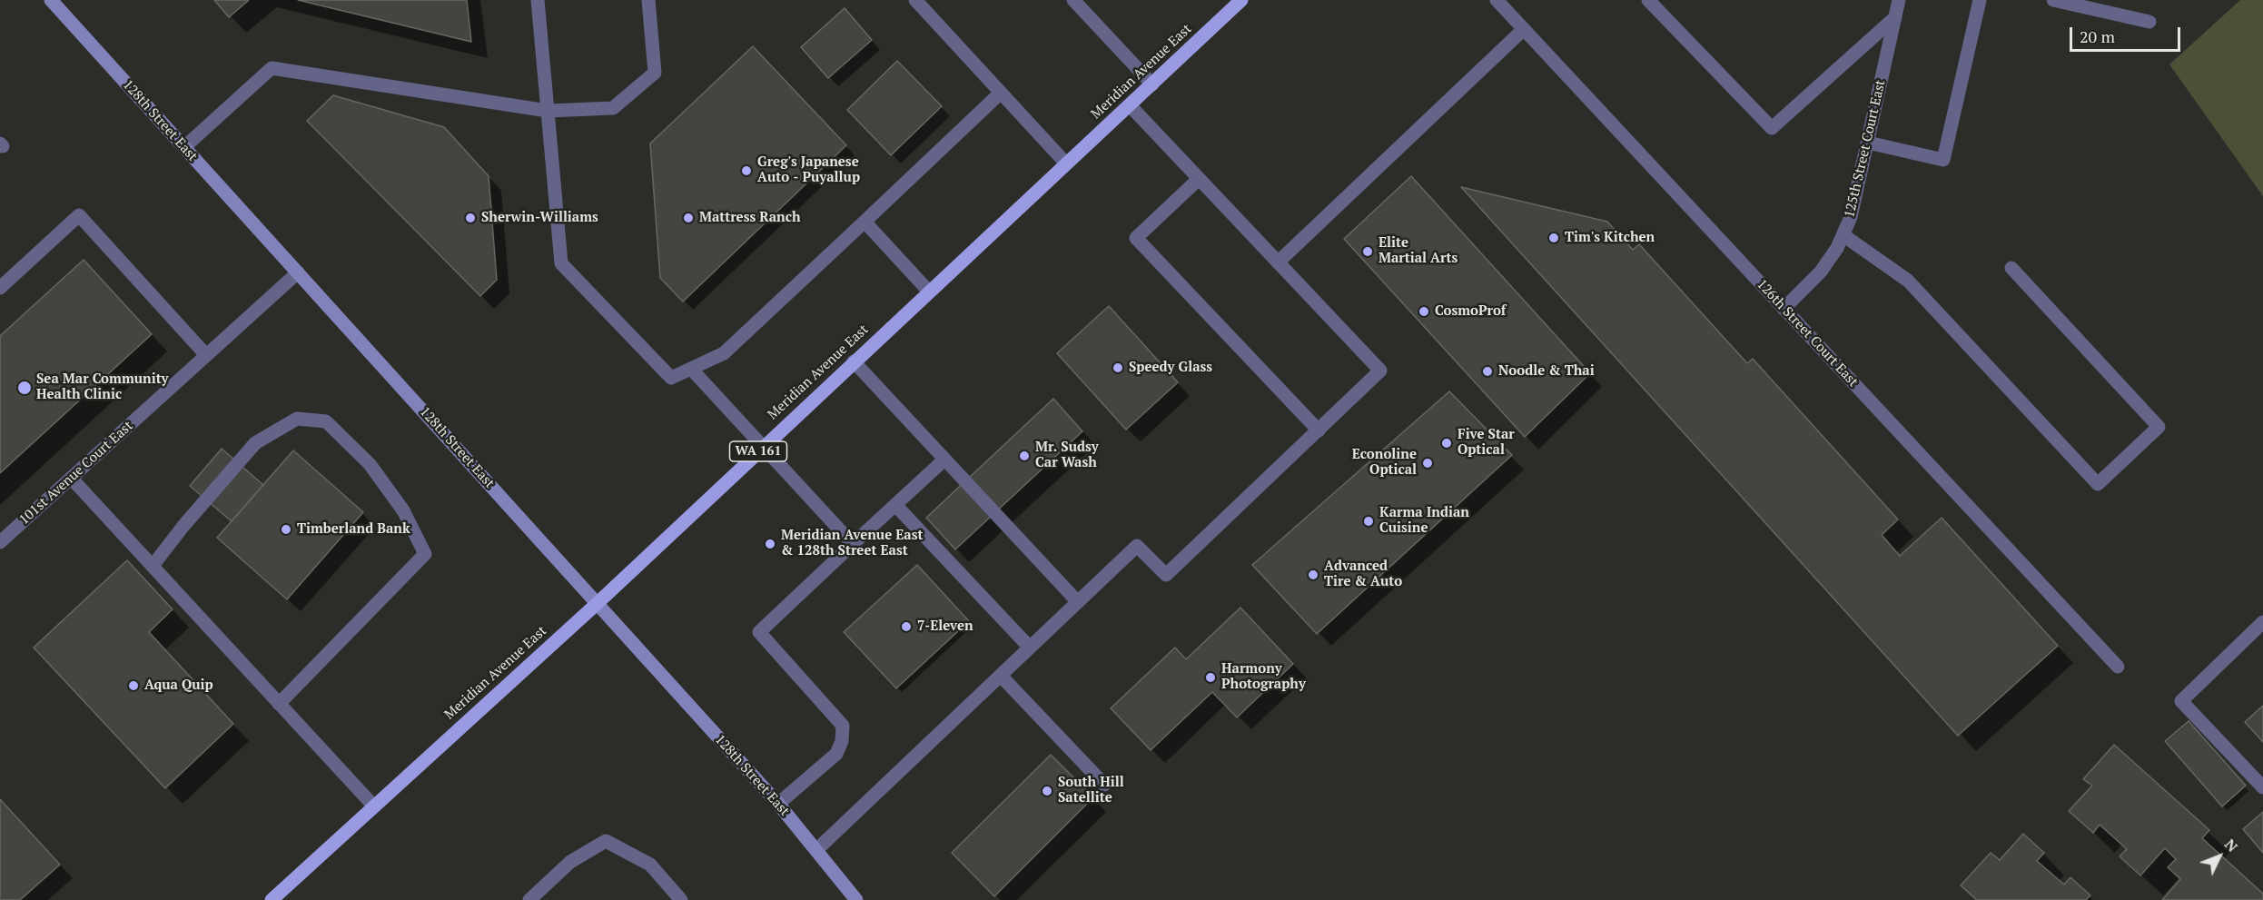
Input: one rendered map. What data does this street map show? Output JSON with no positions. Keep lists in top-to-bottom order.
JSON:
{
  "streets": {
    "main road": ["Meridian Avenue East", "WA 161"],
    "street": [
      "128th Street East",
      "125th Street Court East",
      "126th Street Court East",
      "101st Avenue Court East"
    ]
  },
  "crossings": [
    ["Meridian Avenue East", "128th Street East"],
    ["128th Street East", "101st Avenue Court East"],
    ["125th Street Court East", "126th Street Court East"]
  ],
  "places": [
    "Greg's Japanese Auto - Puyallup",
    "Sherwin-Williams",
    "Mattress Ranch",
    "Tim's Kitchen",
    "Elite Martial Arts",
    "CosmoProf",
    "Speedy Glass",
    "Noodle & Thai",
    "Sea Mar Community Health Clinic",
    "Five Star Optical",
    "Mr. Sudsy Car Wash",
    "Econoline Optical",
    "Karma Indian Cuisine",
    "Timberland Bank",
    "Meridian Avenue East & 128th Street East",
    "Advanced Tire & Auto",
    "7-Eleven",
    "Harmony Photography",
    "Aqua Quip",
    "South Hill Satellite"
  ],
  "scale_bar": "20 m",
  "north": "top right"
}
